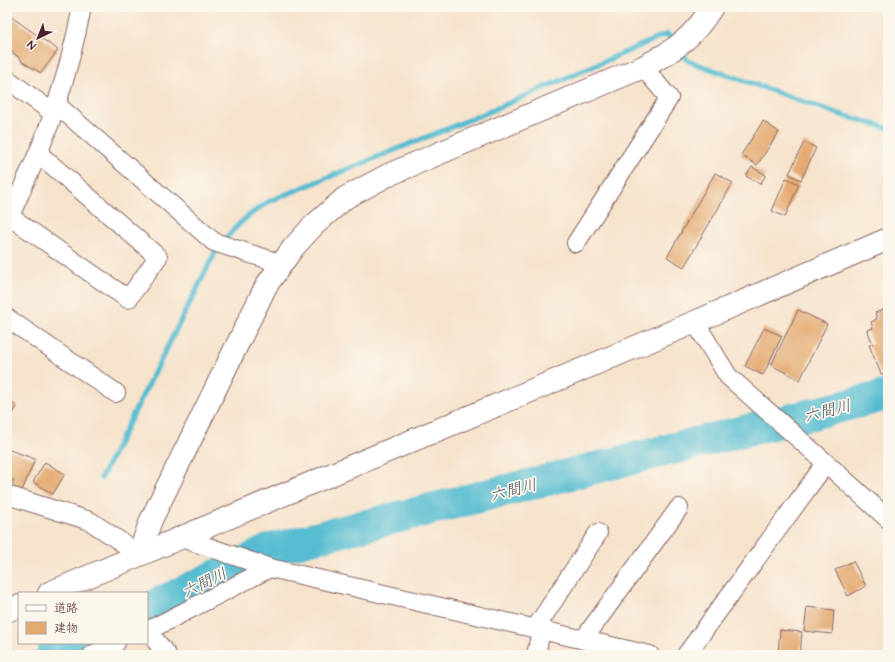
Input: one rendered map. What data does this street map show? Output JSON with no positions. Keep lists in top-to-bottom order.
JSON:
{
  "water": ["六間川"],
  "legend": ["道路", "建物"],
  "north": "bottom left"
}
